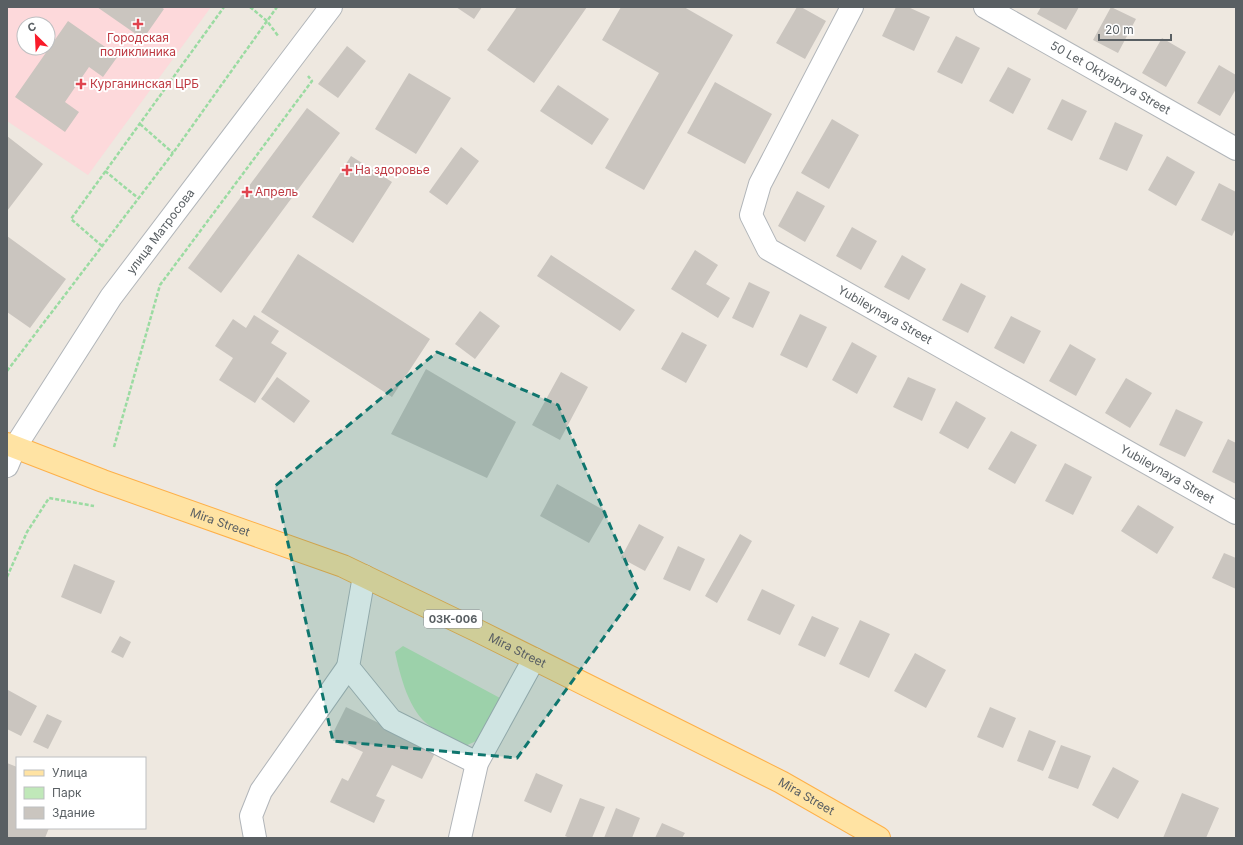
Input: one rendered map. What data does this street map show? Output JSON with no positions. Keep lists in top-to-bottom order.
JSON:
{
  "streets": {
    "main road": ["Mira Street", "03К-006"],
    "street": ["50 Let Oktyabrya Street", "улица Матросова", "Yubileynaya Street"]
  },
  "crossings": [
    ["улица Матросова", "Mira Street"]
  ],
  "places": {
    "health": [
      "Городская поликлиника",
      "Курганинская ЦРБ",
      "На здоровье",
      "Апрель"
    ]
  },
  "legend": ["Улица", "Парк", "Здание"],
  "scale_bar": "20 m",
  "north": "top left"
}
